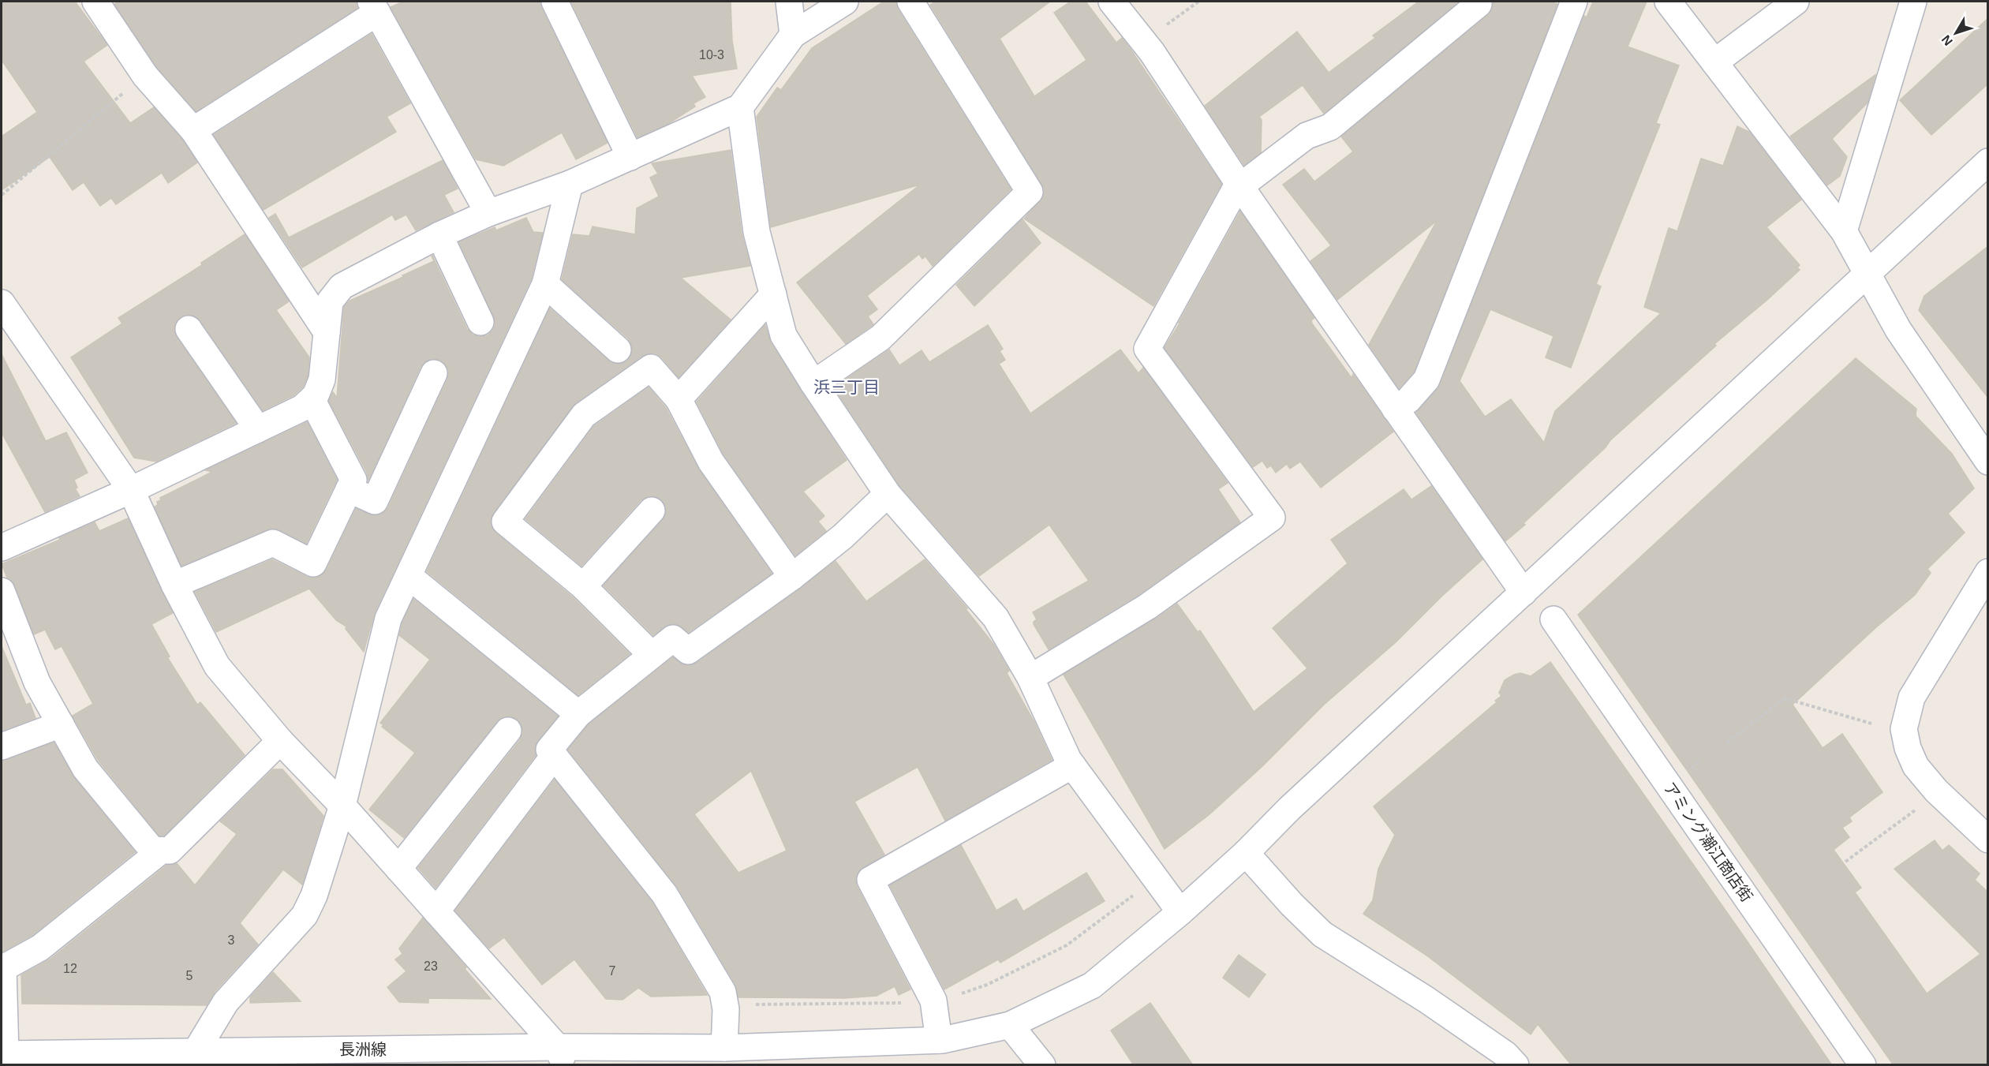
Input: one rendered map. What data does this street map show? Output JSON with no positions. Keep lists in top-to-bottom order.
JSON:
{
  "streets": {
    "street": ["アミング潮江商店街", "長洲線"]
  },
  "districts": ["浜三丁目"],
  "house_numbers": [
    "10-3",
    "3",
    "23",
    "12",
    "7",
    "5"
  ],
  "north": "bottom left"
}
